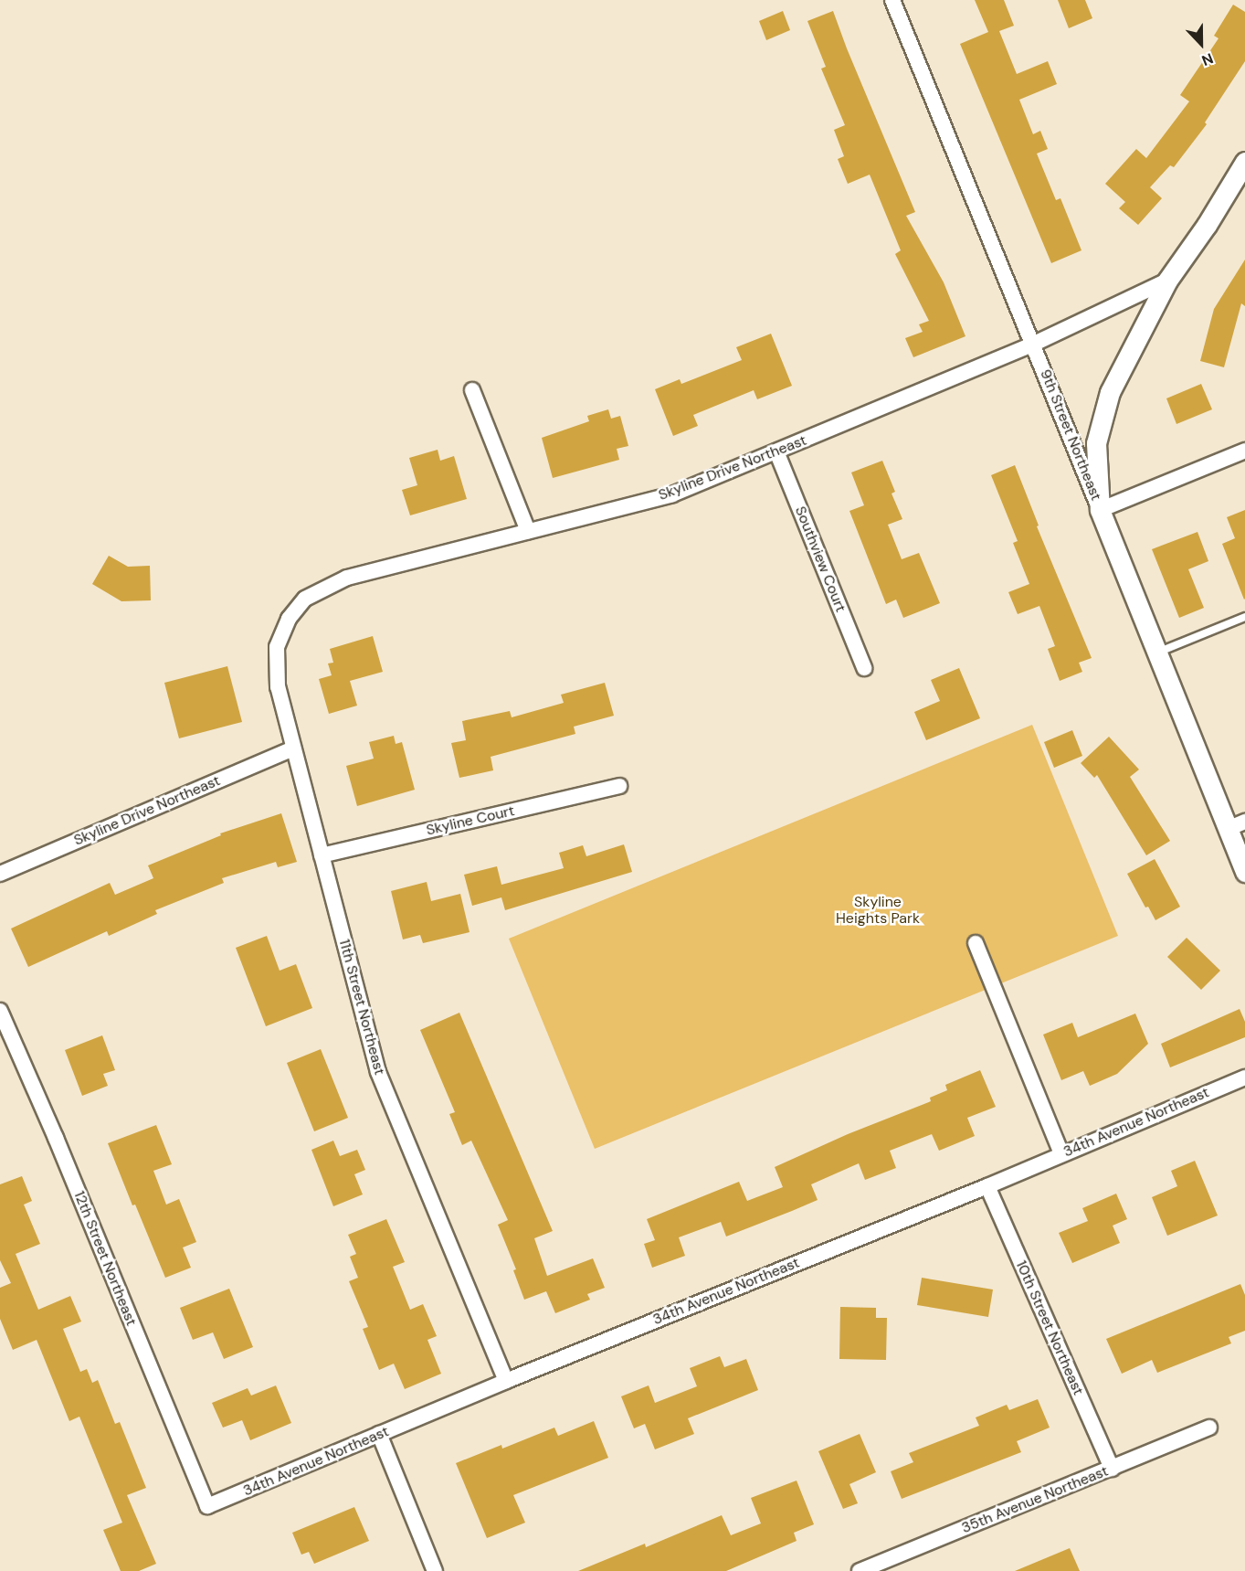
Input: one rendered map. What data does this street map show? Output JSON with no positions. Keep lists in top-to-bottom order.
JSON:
{
  "streets": {
    "street": [
      "9th Street Northeast",
      "Skyline Drive Northeast",
      "Southview Court",
      "Skyline Court",
      "11th Street Northeast",
      "34th Avenue Northeast",
      "12th Street Northeast",
      "10th Street Northeast",
      "35th Avenue Northeast"
    ]
  },
  "crossings": [
    ["9th Street Northeast", "Skyline Drive Northeast"],
    ["Skyline Drive Northeast", "Southview Court"],
    ["Skyline Drive Northeast", "11th Street Northeast"],
    ["Skyline Court", "11th Street Northeast"],
    ["11th Street Northeast", "34th Avenue Northeast"],
    ["34th Avenue Northeast", "12th Street Northeast"],
    ["34th Avenue Northeast", "10th Street Northeast"],
    ["10th Street Northeast", "35th Avenue Northeast"]
  ],
  "parks": ["Skyline Heights Park"],
  "north": "bottom"
}
